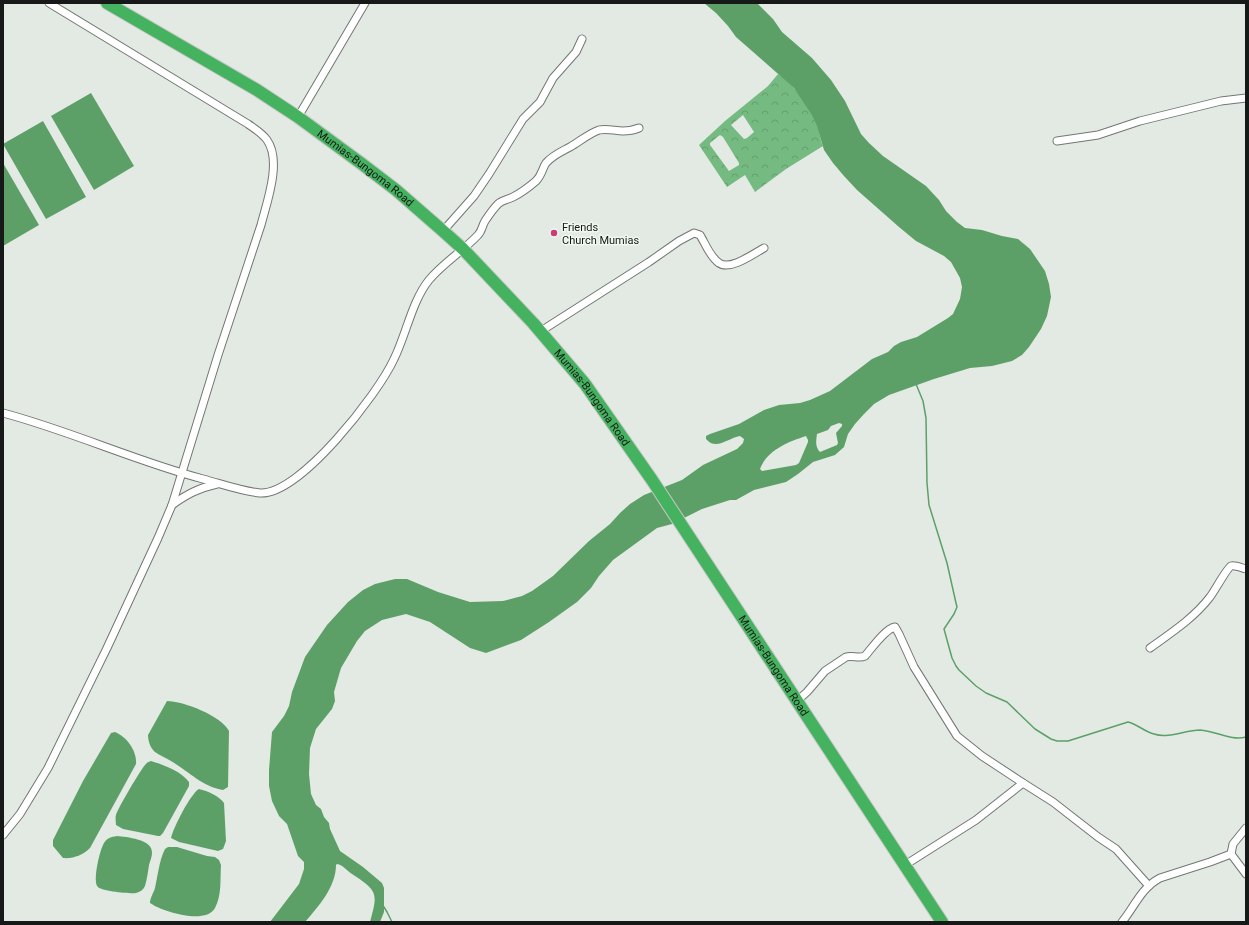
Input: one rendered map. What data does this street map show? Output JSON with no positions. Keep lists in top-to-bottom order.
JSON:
{
  "streets": {
    "highway": ["Mumias-Bungoma Road"]
  },
  "places": ["Friends Church Mumias"]
}
